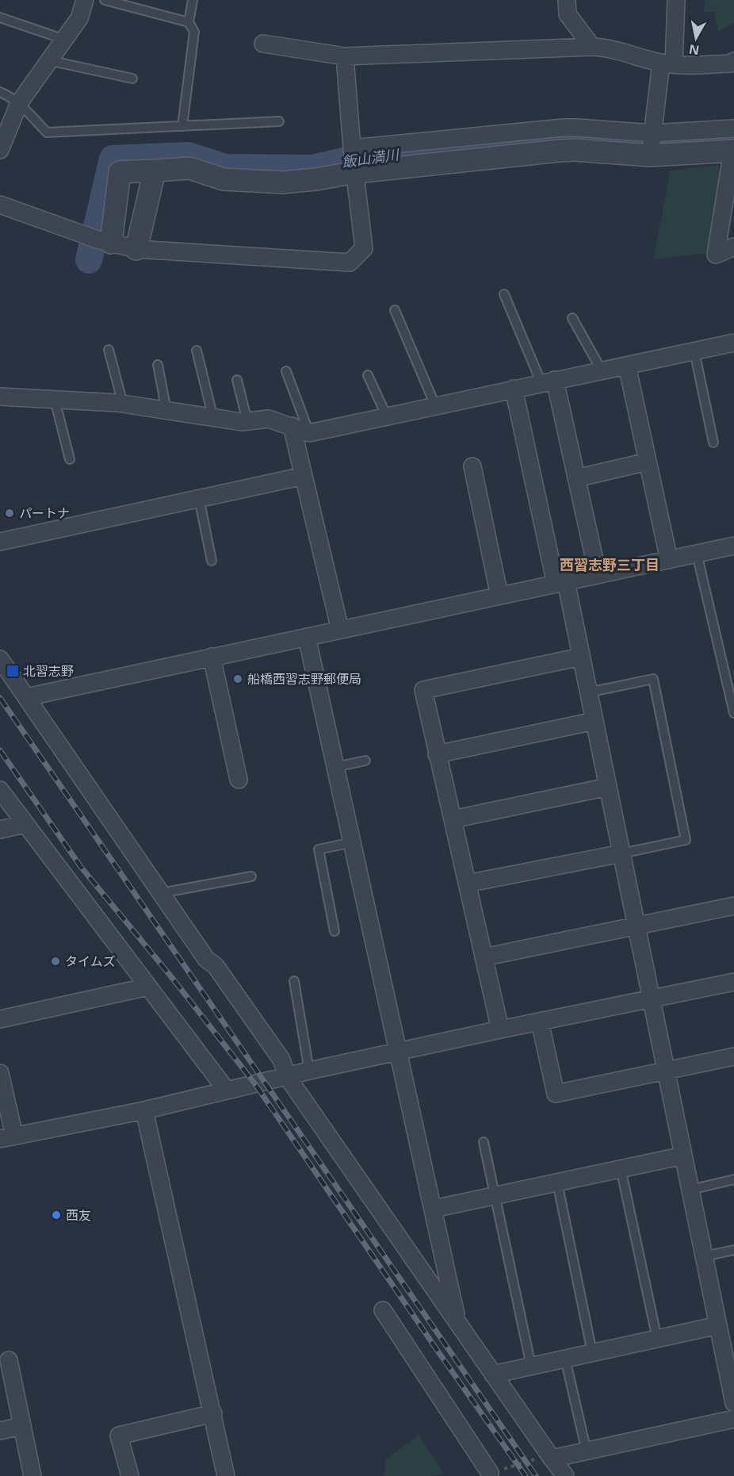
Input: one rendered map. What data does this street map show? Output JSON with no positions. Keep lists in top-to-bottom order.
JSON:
{
  "districts": ["西習志野三丁目"],
  "water": ["飯山満川"],
  "places": {
    "other": [
      "パートナ",
      "船橋西習志野郵便局",
      "タイムズ",
      "西友"
    ],
    "transit": ["北習志野"]
  },
  "north": "bottom"
}
